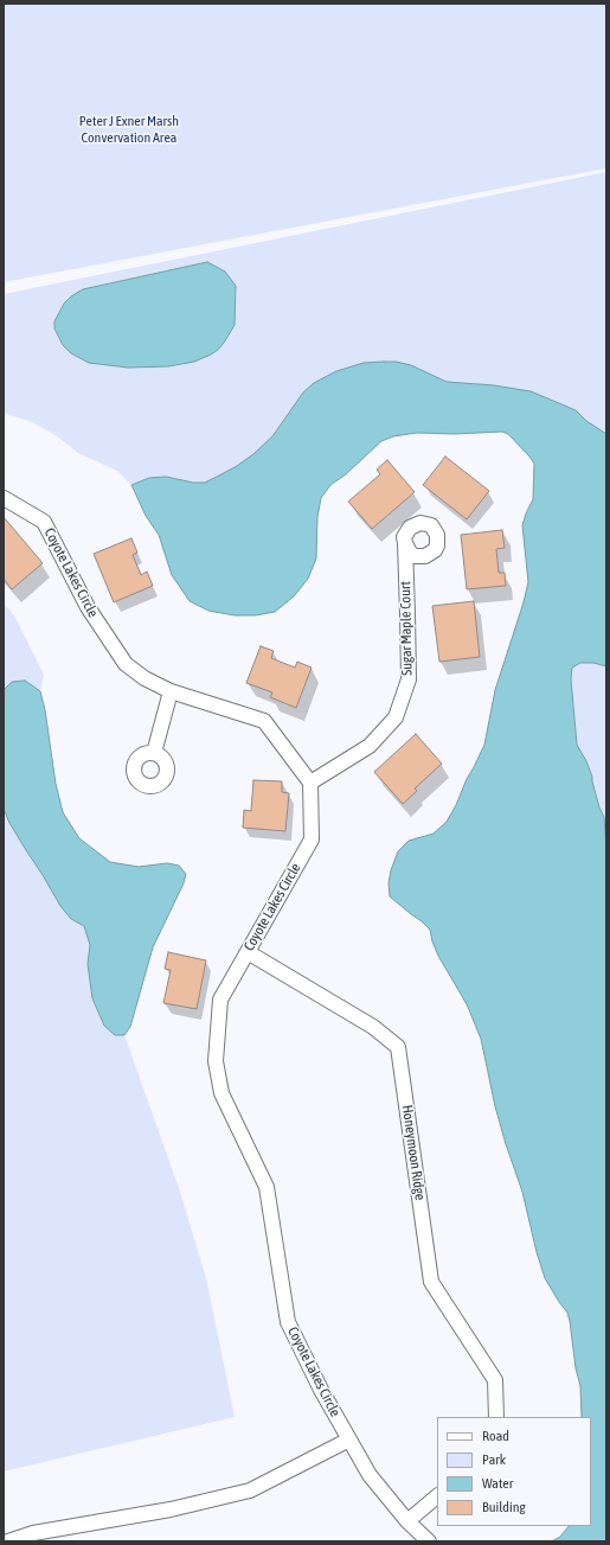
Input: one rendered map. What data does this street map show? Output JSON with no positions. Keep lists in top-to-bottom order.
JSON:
{
  "streets": {
    "street": ["Coyote Lakes Circle", "Sugar Maple Court", "Honeymoon Ridge"]
  },
  "crossings": [
    ["Coyote Lakes Circle", "Sugar Maple Court"],
    ["Coyote Lakes Circle", "Honeymoon Ridge"]
  ],
  "parks": ["Peter J Exner Marsh Convervation Area"],
  "legend": [
    "Road",
    "Park",
    "Water",
    "Building"
  ]
}
